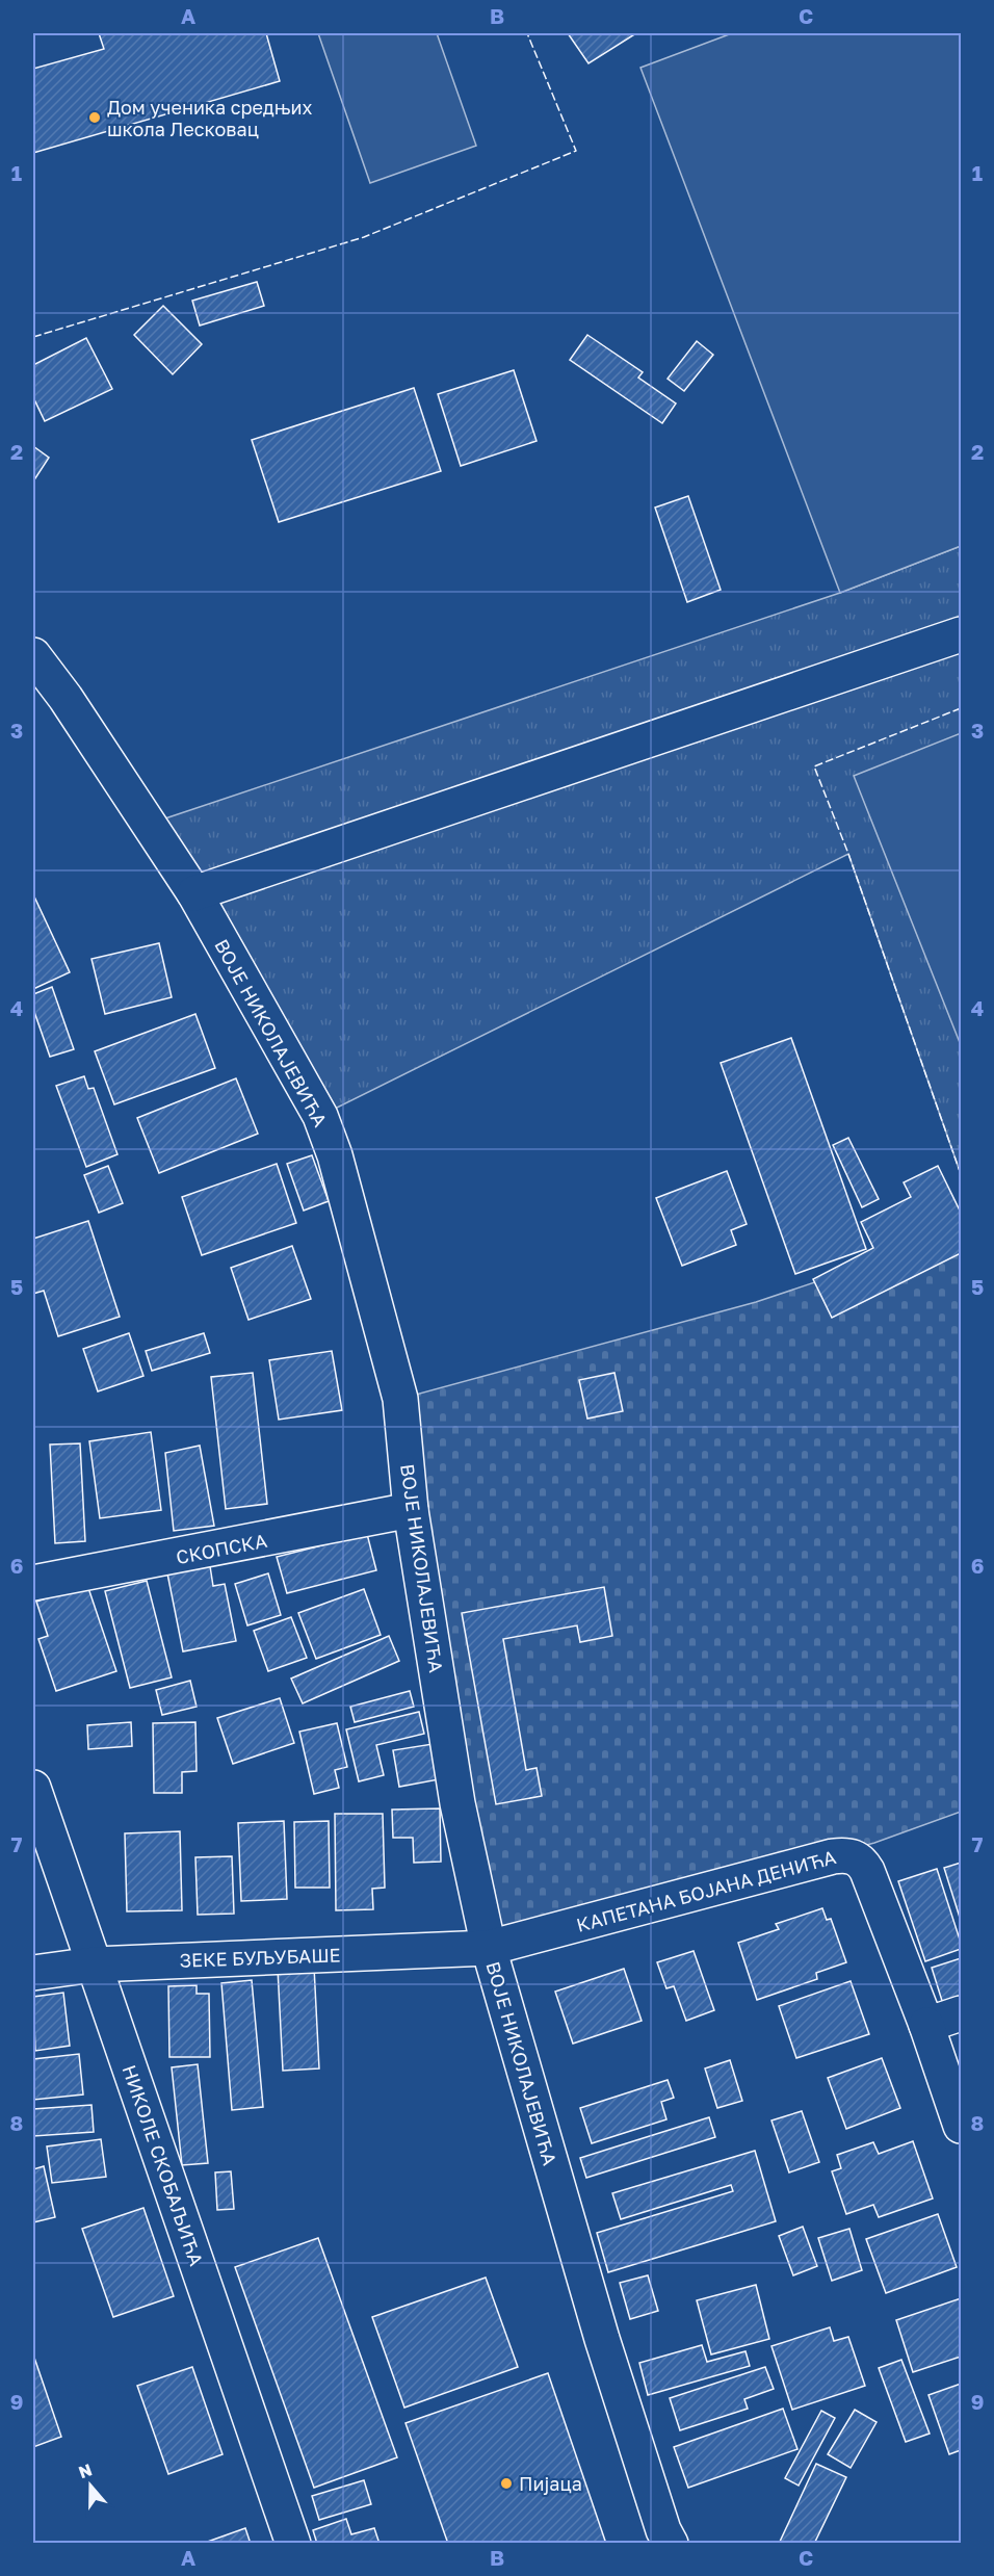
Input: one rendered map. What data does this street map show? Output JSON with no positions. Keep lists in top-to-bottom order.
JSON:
{
  "streets": {
    "street": [
      "ВОЈЕ НИКОЛАЈЕВИЋА",
      "СКОПСКА",
      "КАПЕТАНА БОЈАНА ДЕНИЋА",
      "ЗЕКЕ БУЉУБАШЕ",
      "НИКОЛЕ СКОБАЉИЋА"
    ]
  },
  "crossings": [
    ["ВОЈЕ НИКОЛАЈЕВИЋА", "СКОПСКА"],
    ["ВОЈЕ НИКОЛАЈЕВИЋА", "КАПЕТАНА БОЈАНА ДЕНИЋА"],
    ["ВОЈЕ НИКОЛАЈЕВИЋА", "ЗЕКЕ БУЉУБАШЕ"],
    ["КАПЕТАНА БОЈАНА ДЕНИЋА", "ЗЕКЕ БУЉУБАШЕ"],
    ["ЗЕКЕ БУЉУБАШЕ", "НИКОЛЕ СКОБАЉИЋА"]
  ],
  "places": ["Дом ученика средњих школа Лесковац", "Пијаца"],
  "north": "top",
  "grid": {
    "columns": ["A", "B", "C"],
    "rows": [
      "1",
      "2",
      "3",
      "4",
      "5",
      "6",
      "7",
      "8",
      "9"
    ]
  }
}
